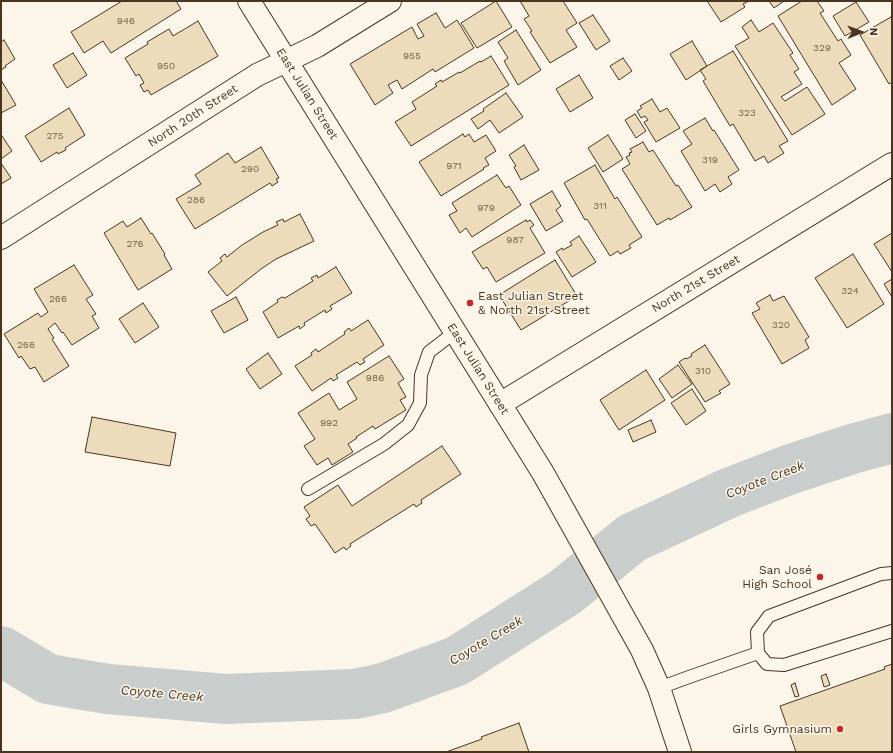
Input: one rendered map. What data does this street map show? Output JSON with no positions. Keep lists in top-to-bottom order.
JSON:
{
  "streets": {
    "street": ["East Julian Street", "North 20th Street", "North 21st Street"]
  },
  "crossings": [
    ["East Julian Street", "North 20th Street"],
    ["East Julian Street", "North 21st Street"]
  ],
  "water": ["Coyote Creek"],
  "places": ["East Julian Street & North 21st Street", "San José High School", "Girls Gymnasium"],
  "house_numbers": [
    "946",
    "329",
    "955",
    "950",
    "323",
    "275",
    "319",
    "971",
    "290",
    "286",
    "311",
    "979",
    "987",
    "276",
    "324",
    "266",
    "320",
    "266",
    "310",
    "986",
    "992"
  ],
  "north": "right"
}
